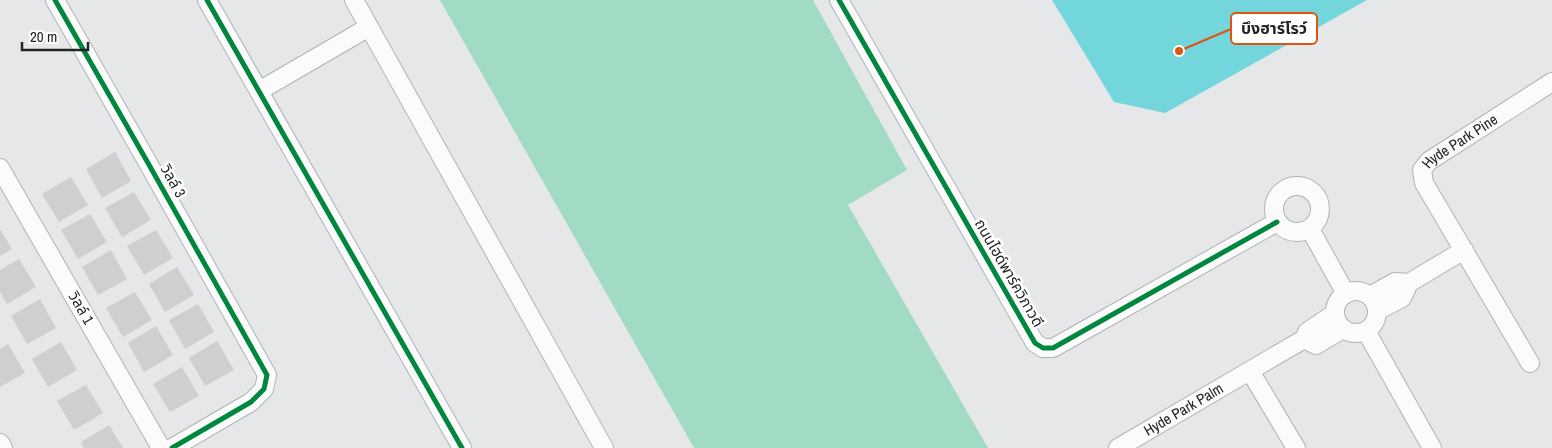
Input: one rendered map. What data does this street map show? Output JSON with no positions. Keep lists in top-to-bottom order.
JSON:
{
  "streets": {
    "street": [
      "Hyde Park Pine",
      "วิลล์ 3",
      "ถนนไฮด์พาร์ควิภาวดี",
      "วิลล์ 1",
      "Hyde Park Palm"
    ]
  },
  "places": ["บึงฮาร์โรว์"],
  "scale_bar": "20 m"
}
